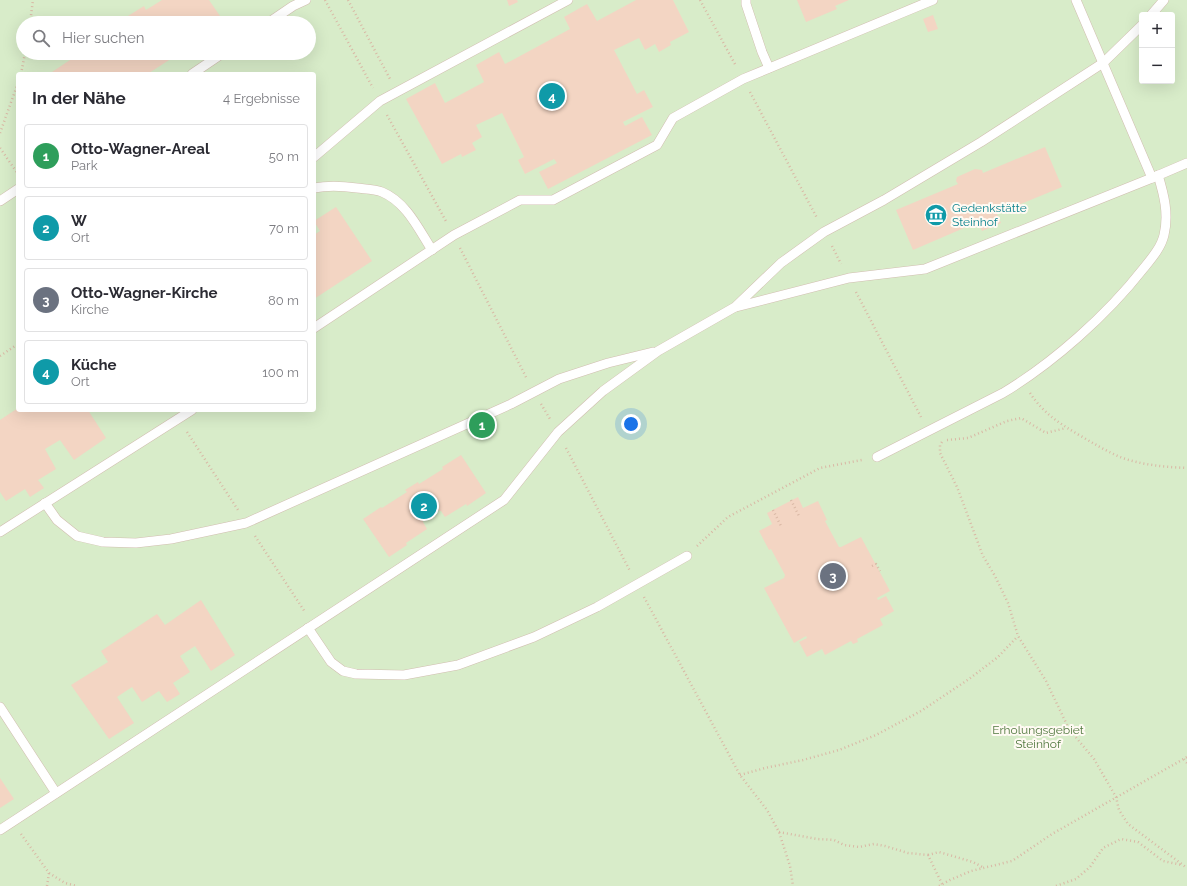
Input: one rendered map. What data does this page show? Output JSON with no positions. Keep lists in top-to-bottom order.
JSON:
{
  "parks": ["Erholungsgebiet Steinhof"],
  "places": {
    "museum": ["Gedenkstätte Steinhof"]
  },
  "page": {
    "map_buttons": ["+", "−"],
    "search": "Hier suchen",
    "heading": ["In der Nähe", "4 Ergebnisse"],
    "pins": [
      "4",
      "1",
      "2",
      "3"
    ],
    "list": [
      {
        "mark": "1",
        "name": "Otto-Wagner-Areal",
        "note": "Park",
        "value": "50 m"
      },
      {
        "mark": "2",
        "name": "W",
        "note": "Ort",
        "value": "70 m"
      },
      {
        "mark": "3",
        "name": "Otto-Wagner-Kirche",
        "note": "Kirche",
        "value": "80 m"
      },
      {
        "mark": "4",
        "name": "Küche",
        "note": "Ort",
        "value": "100 m"
      }
    ]
  }
}
